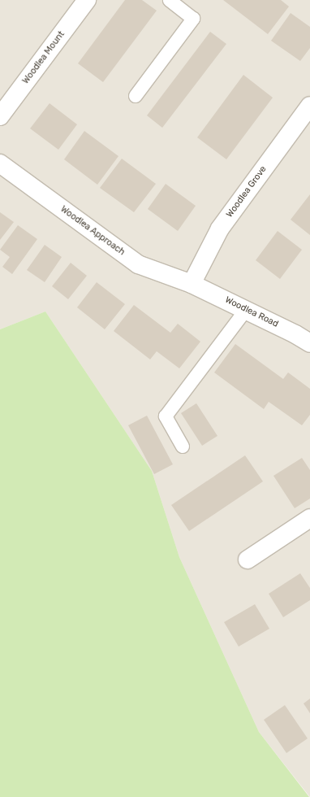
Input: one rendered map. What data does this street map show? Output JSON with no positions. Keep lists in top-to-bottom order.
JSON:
{
  "streets": {
    "street": [
      "Woodlea Mount",
      "Woodlea Grove",
      "Woodlea Approach",
      "Woodlea Road"
    ]
  },
  "crossings": [
    ["Woodlea Grove", "Woodlea Approach"],
    ["Woodlea Grove", "Woodlea Road"],
    ["Woodlea Approach", "Woodlea Road"]
  ]
}
